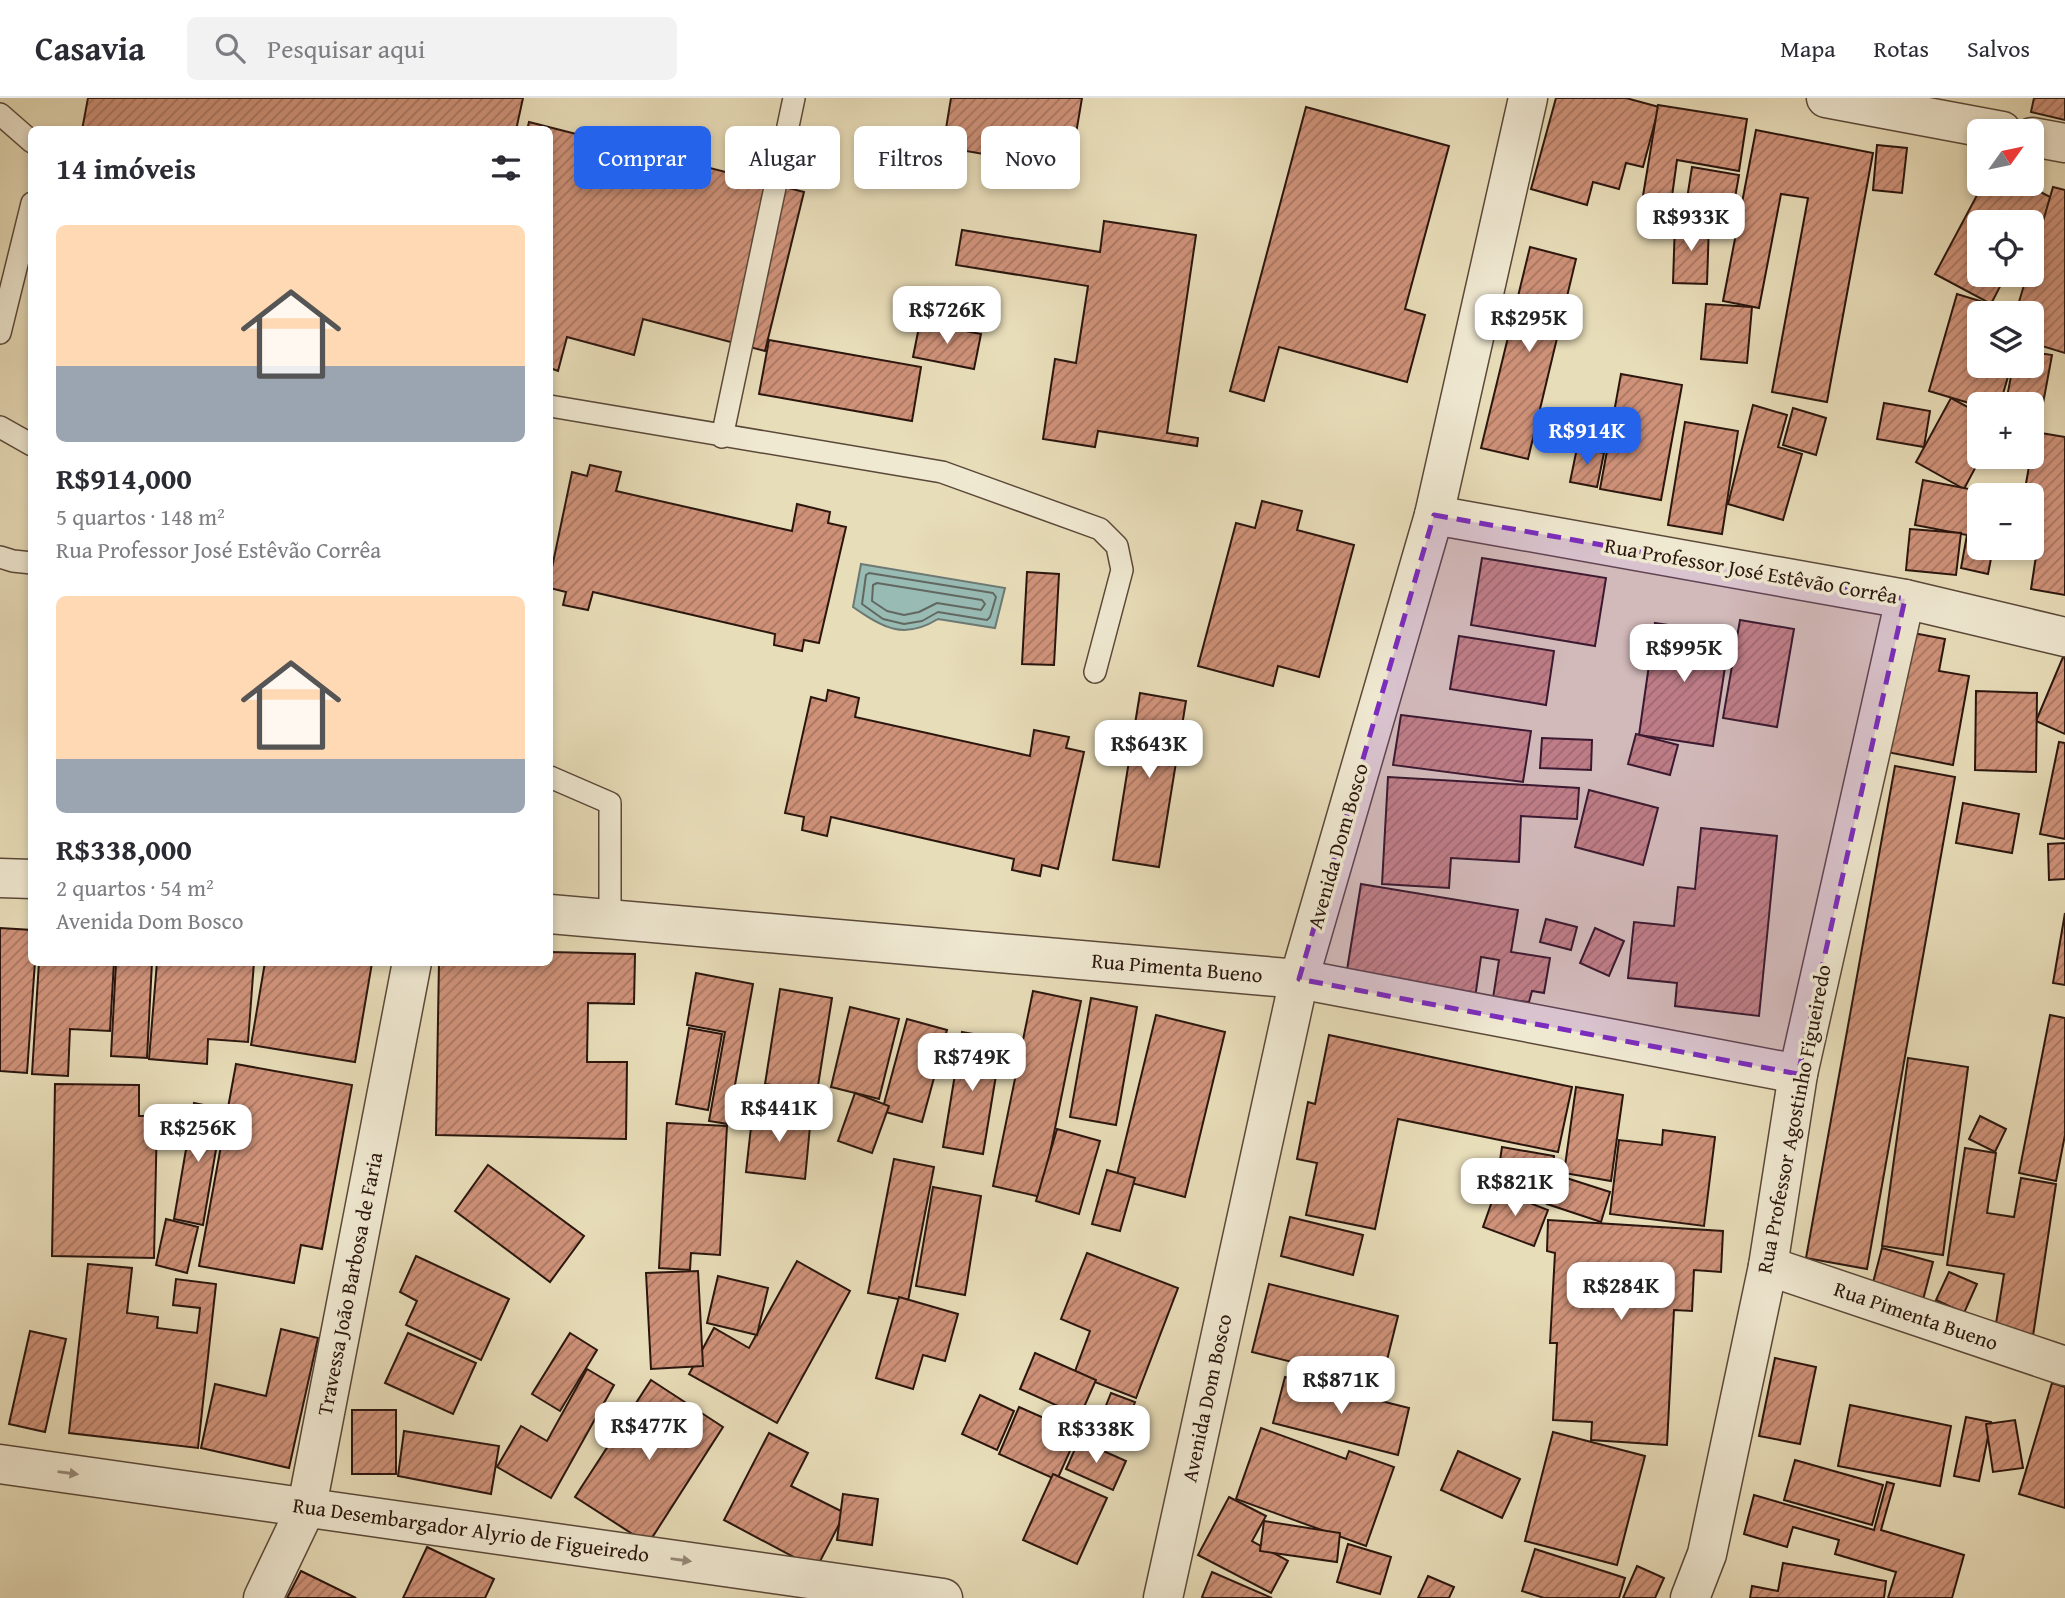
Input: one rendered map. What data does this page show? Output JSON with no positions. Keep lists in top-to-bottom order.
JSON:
{
  "streets": {
    "street": [
      "Rua Professor José Estêvão Corrêa",
      "Avenida Dom Bosco",
      "Rua Pimenta Bueno",
      "Rua Professor Agostinho Figueiredo",
      "Travessa João Barbosa de Faria",
      "Rua Desembargador Alyrio de Figueiredo"
    ]
  },
  "crossings": [
    ["Rua Professor José Estêvão Corrêa", "Avenida Dom Bosco"],
    ["Rua Professor José Estêvão Corrêa", "Rua Professor Agostinho Figueiredo"],
    ["Avenida Dom Bosco", "Rua Pimenta Bueno"],
    ["Rua Pimenta Bueno", "Rua Professor Agostinho Figueiredo"],
    ["Travessa João Barbosa de Faria", "Rua Desembargador Alyrio de Figueiredo"]
  ],
  "one_way": ["Rua Desembargador Alyrio de Figueiredo"],
  "north": "top right",
  "page": {
    "header": "Casavia",
    "search": "Pesquisar aqui",
    "nav": ["Mapa", "Rotas", "Salvos"],
    "map_buttons": ["+", "−"],
    "chip": [
      "Comprar",
      "Alugar",
      "Filtros",
      "Novo"
    ],
    "heading": "14 imóveis",
    "price": [
      "R$933K",
      "R$726K",
      "R$295K",
      "R$914K",
      "R$995K",
      "R$643K",
      "R$749K",
      "R$441K",
      "R$256K",
      "R$821K",
      "R$284K",
      "R$871K",
      "R$477K",
      "R$338K"
    ],
    "list": [
      {
        "name": "R$914,000",
        "note": "5 quartos · 148 m² · Rua Professor José Estêvão Corrêa"
      },
      {
        "name": "R$338,000",
        "note": "2 quartos · 54 m² · Avenida Dom Bosco"
      }
    ]
  }
}
